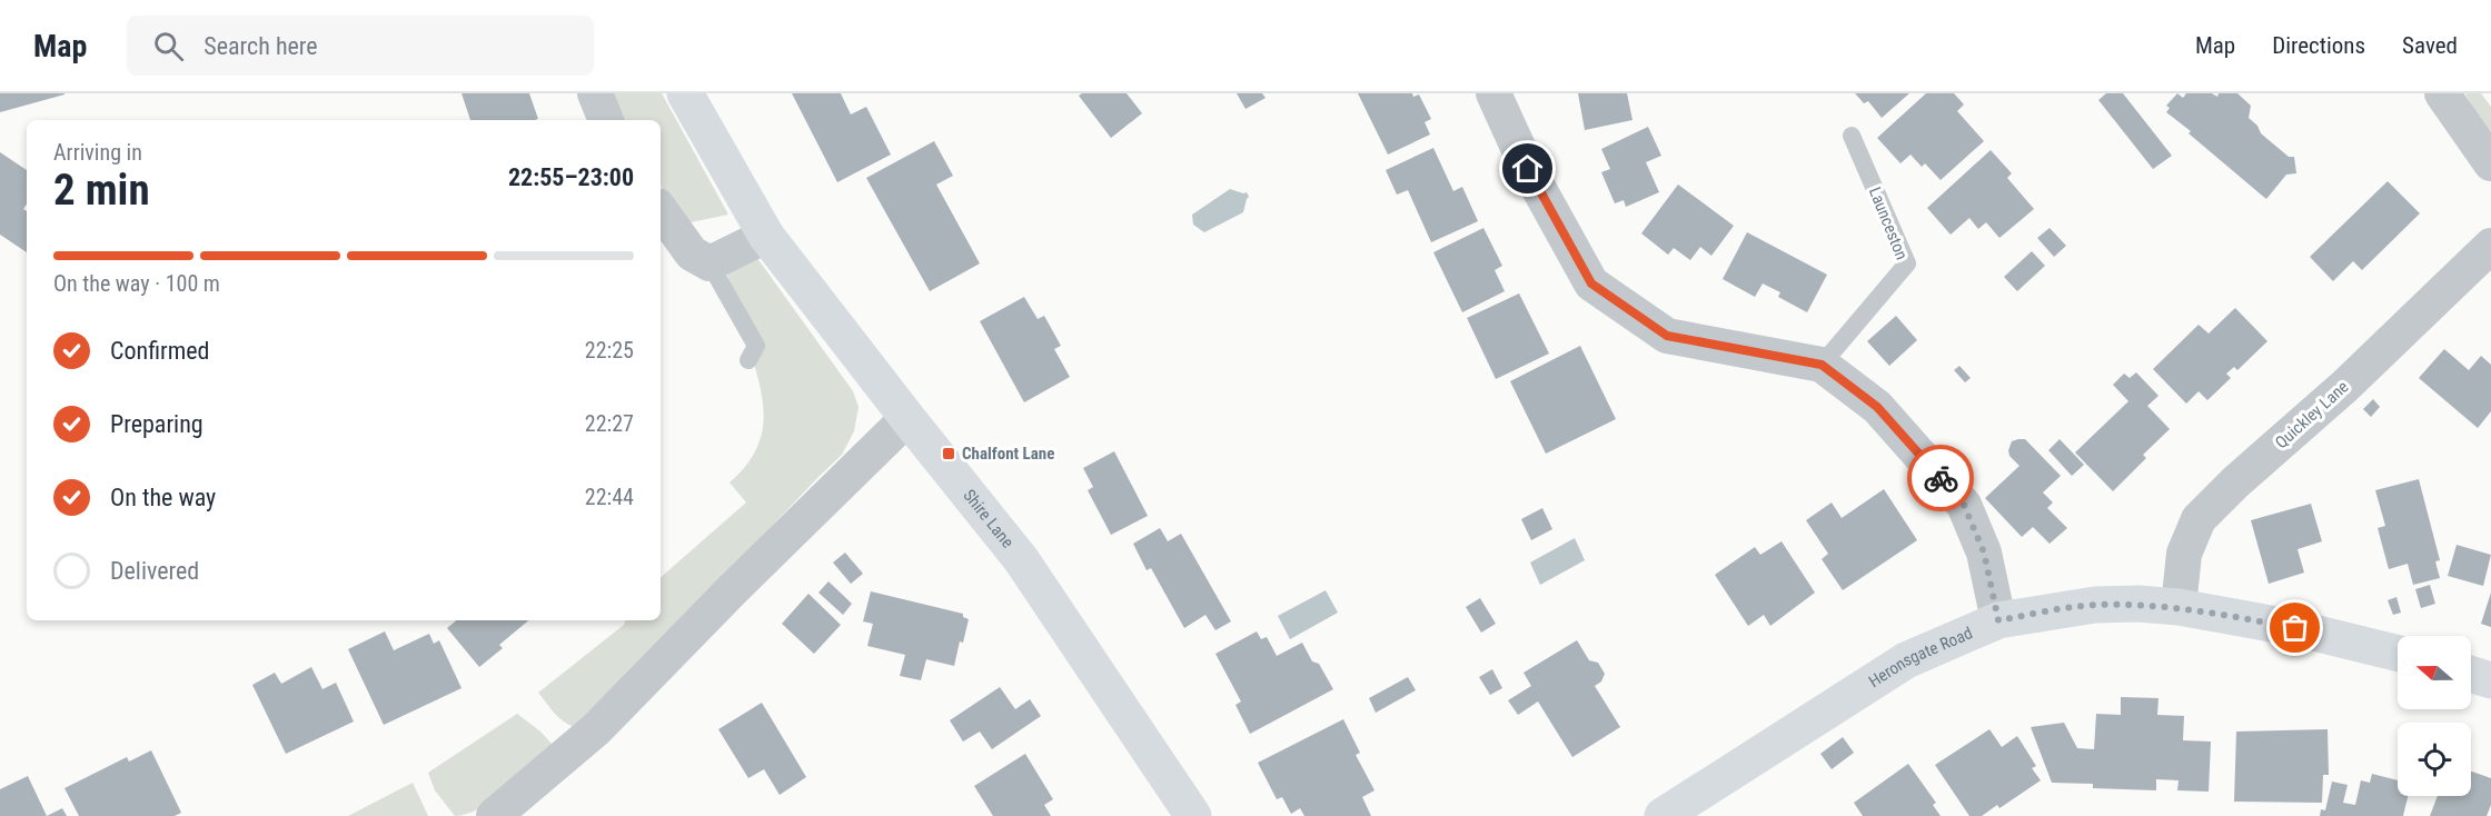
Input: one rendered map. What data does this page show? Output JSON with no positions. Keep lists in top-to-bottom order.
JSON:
{
  "streets": {
    "street": ["Quickley Lane", "Shire Lane", "Heronsgate Road"],
    "lane": ["Launceston"]
  },
  "crossings": [
    ["Quickley Lane", "Heronsgate Road"]
  ],
  "places": {
    "transit": ["Chalfont Lane"]
  },
  "north": "left",
  "page": {
    "header": "Map",
    "search": "Search here",
    "nav": ["Map", "Directions", "Saved"],
    "heading": ["2 min", "Arriving in", "22:55–23:00"],
    "bar": "On the way · 100 m",
    "list": [
      ["Confirmed", "22:25"],
      ["Preparing", "22:27"],
      ["On the way", "22:44"],
      "Delivered"
    ]
  }
}
